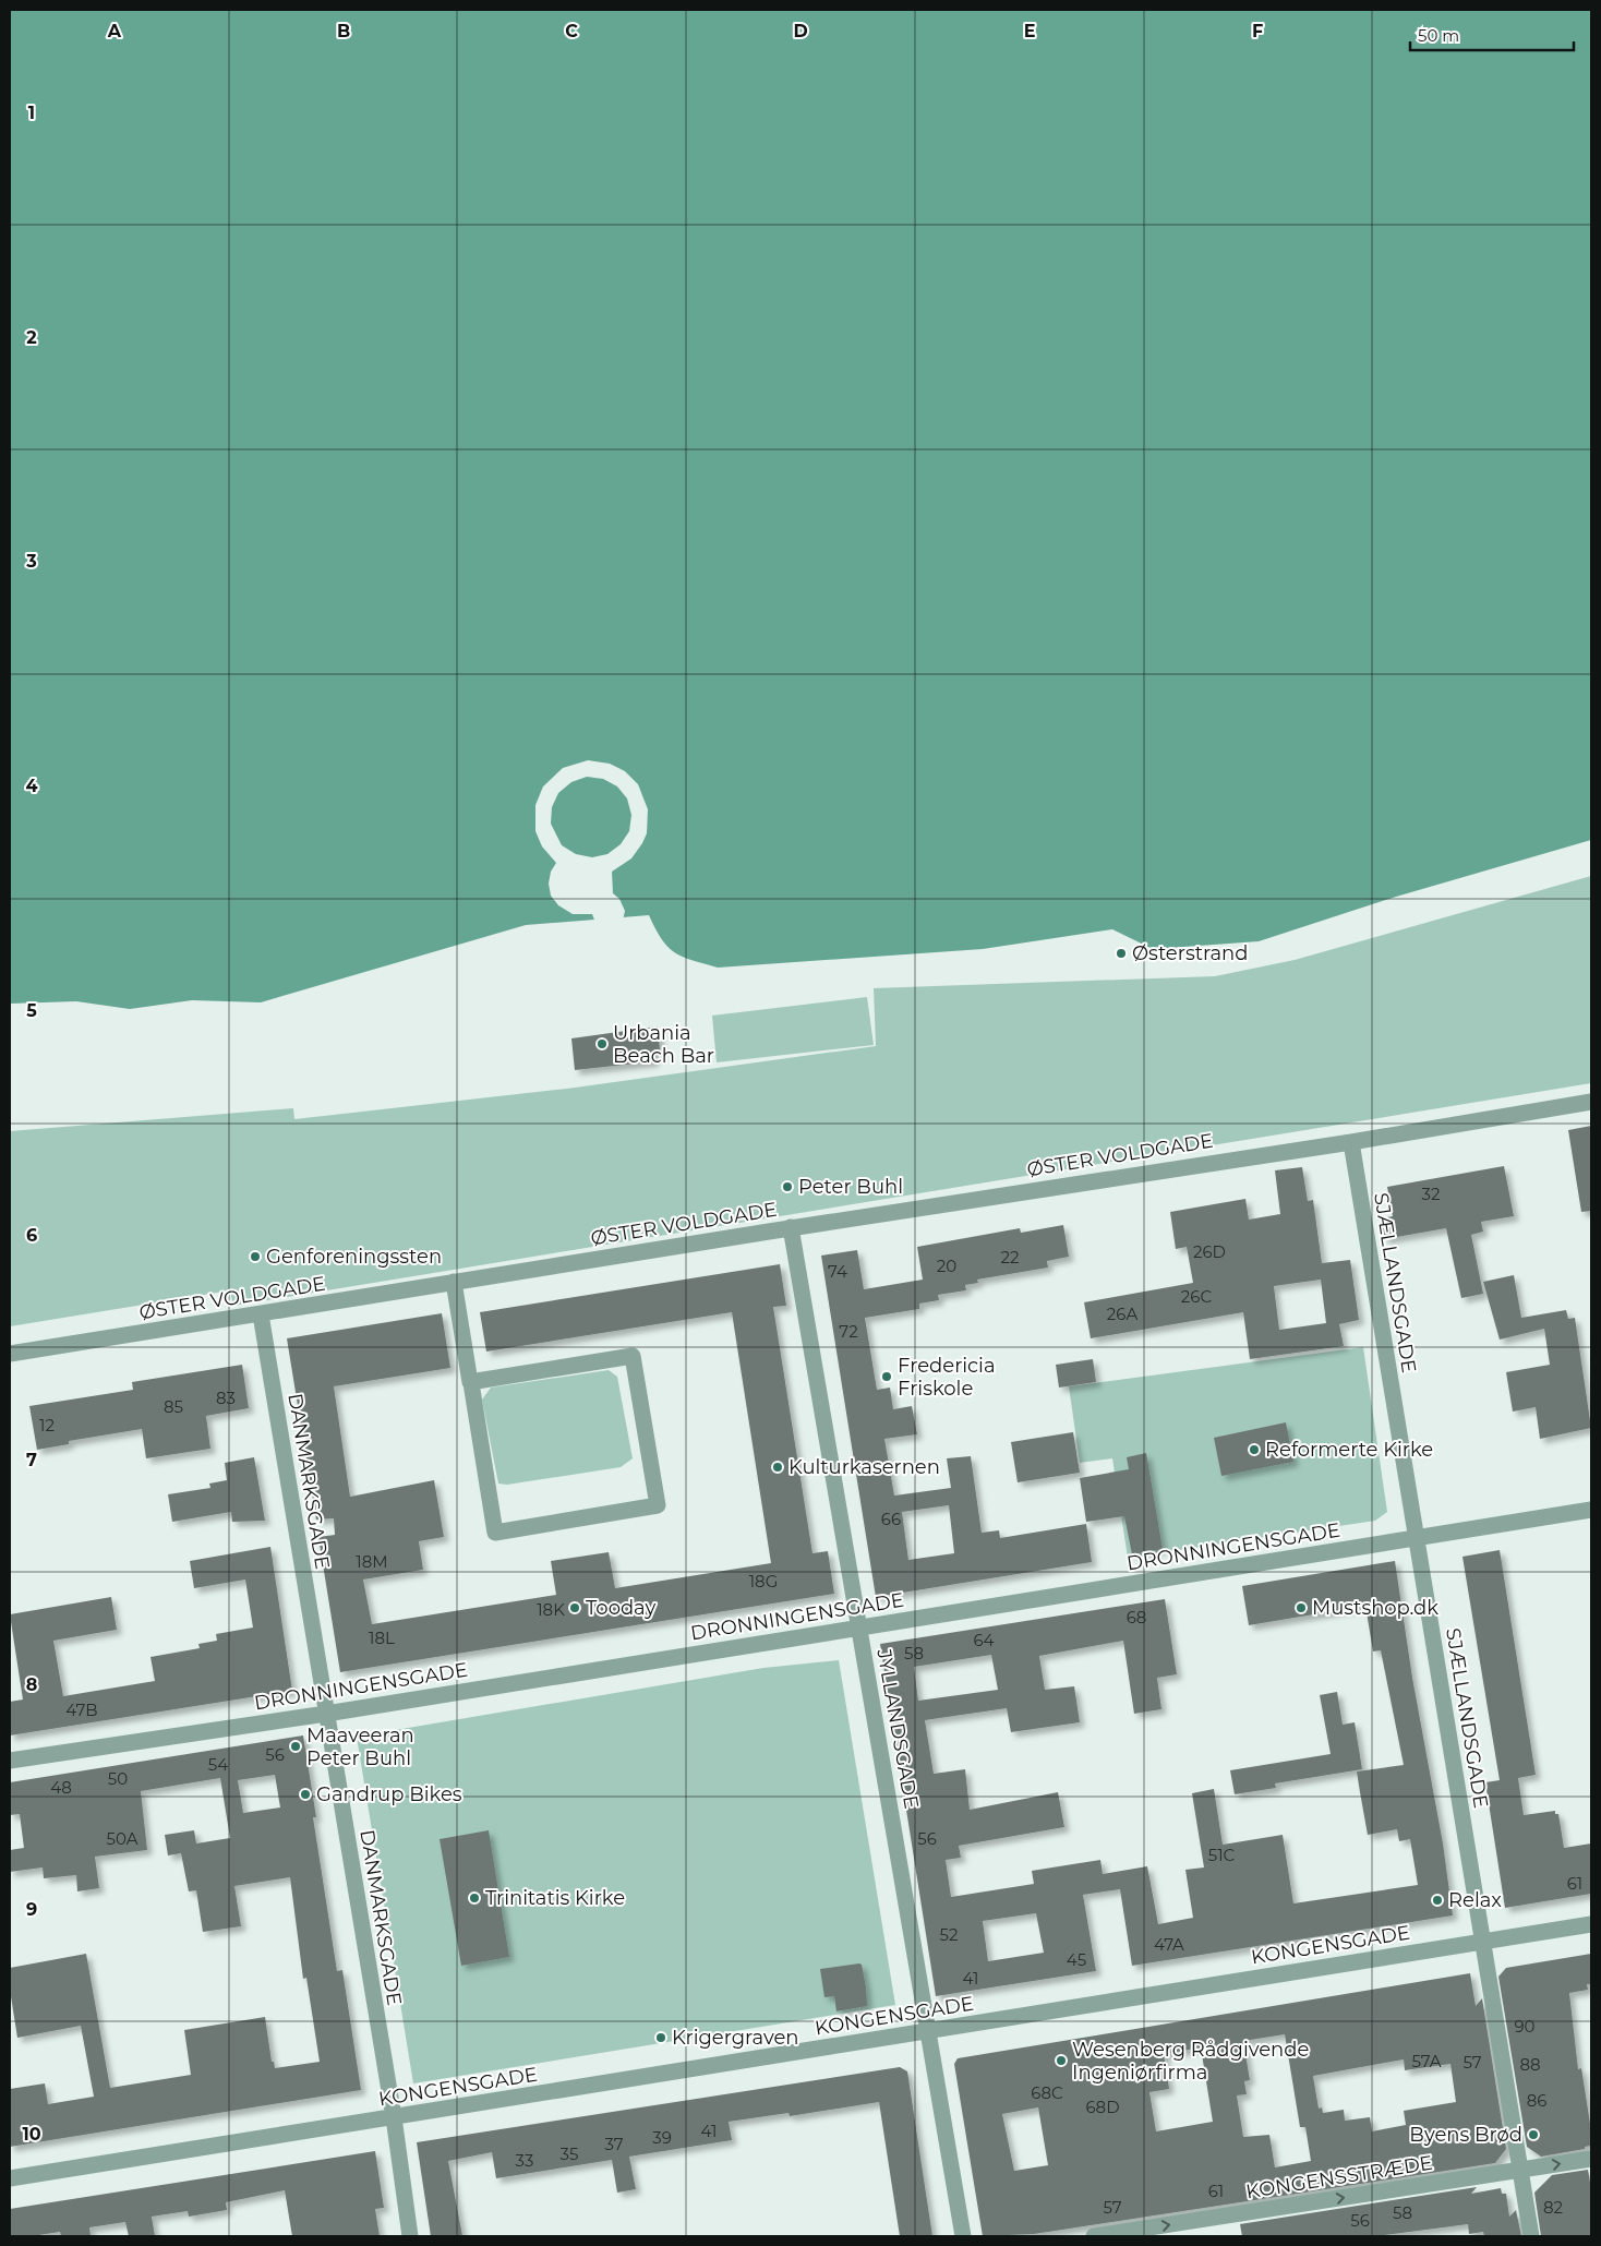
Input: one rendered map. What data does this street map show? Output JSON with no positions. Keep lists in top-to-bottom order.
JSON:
{
  "streets": {
    "street": [
      "ØSTER VOLDGADE",
      "SJÆLLANDSGADE",
      "DANMARKSGADE",
      "DRONNINGENSGADE",
      "JYLLANDSGADE",
      "KONGENSGADE",
      "KONGENSSTRÆDE"
    ]
  },
  "crossings": [
    ["ØSTER VOLDGADE", "SJÆLLANDSGADE"],
    ["ØSTER VOLDGADE", "DANMARKSGADE"],
    ["ØSTER VOLDGADE", "JYLLANDSGADE"],
    ["SJÆLLANDSGADE", "DRONNINGENSGADE"],
    ["SJÆLLANDSGADE", "KONGENSGADE"],
    ["SJÆLLANDSGADE", "KONGENSSTRÆDE"],
    ["DANMARKSGADE", "DRONNINGENSGADE"],
    ["DANMARKSGADE", "KONGENSGADE"],
    ["DRONNINGENSGADE", "JYLLANDSGADE"],
    ["JYLLANDSGADE", "KONGENSGADE"]
  ],
  "one_way": ["KONGENSSTRÆDE"],
  "places": [
    "Østerstrand",
    "Urbania Beach Bar",
    "Peter Buhl",
    "Genforeningssten",
    "Fredericia Friskole",
    "Reformerte Kirke",
    "Kulturkasernen",
    "Tooday",
    "Mustshop.dk",
    "Maaveeran Peter Buhl",
    "Gandrup Bikes",
    "Trinitatis Kirke",
    "Relax",
    "Krigergraven",
    "Wesenberg Rådgivende Ingeniørfirma",
    "Byens Brød"
  ],
  "house_numbers": [
    "32",
    "26D",
    "22",
    "20",
    "74",
    "26C",
    "26A",
    "72",
    "83",
    "85",
    "12",
    "66",
    "18M",
    "18G",
    "18K",
    "68",
    "18L",
    "64",
    "58",
    "47B",
    "56",
    "54",
    "50",
    "48",
    "50A",
    "56",
    "51C",
    "61",
    "52",
    "47A",
    "45",
    "41",
    "90",
    "57A",
    "57",
    "88",
    "68C",
    "86",
    "68D",
    "41",
    "39",
    "37",
    "35",
    "33",
    "61",
    "57",
    "82",
    "58",
    "56"
  ],
  "scale_bar": "50 m",
  "grid": {
    "columns": [
      "A",
      "B",
      "C",
      "D",
      "E",
      "F"
    ],
    "rows": [
      "1",
      "2",
      "3",
      "4",
      "5",
      "6",
      "7",
      "8",
      "9",
      "10"
    ]
  }
}
